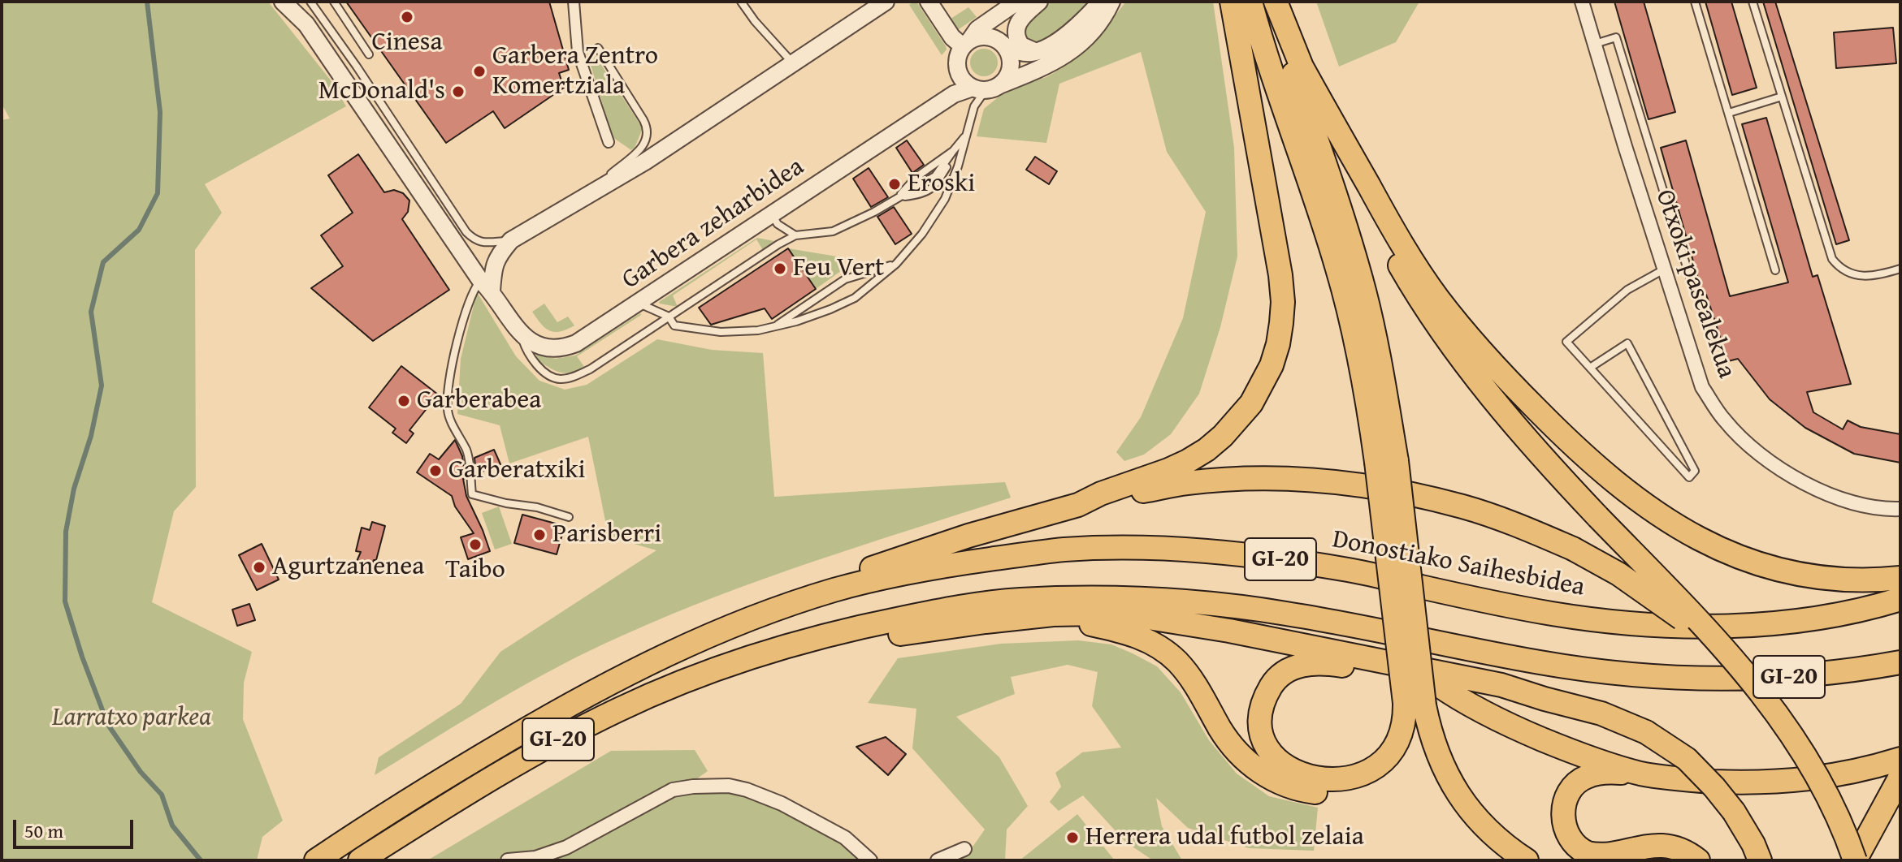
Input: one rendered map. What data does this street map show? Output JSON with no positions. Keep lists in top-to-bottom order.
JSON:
{
  "streets": {
    "highway": ["GI-20", "Donostiako Saihesbidea"],
    "street": ["Garbera zeharbidea", "Otxoki pasealekua"]
  },
  "parks": ["Larratxo parkea"],
  "places": [
    "Cinesa",
    "Garbera Zentro Komertziala",
    "McDonald's",
    "Eroski",
    "Feu Vert",
    "Garberabea",
    "Garberatxiki",
    "Parisberri",
    "Taibo",
    "Agurtzanenea",
    "Herrera udal futbol zelaia"
  ],
  "scale_bar": "50 m"
}
